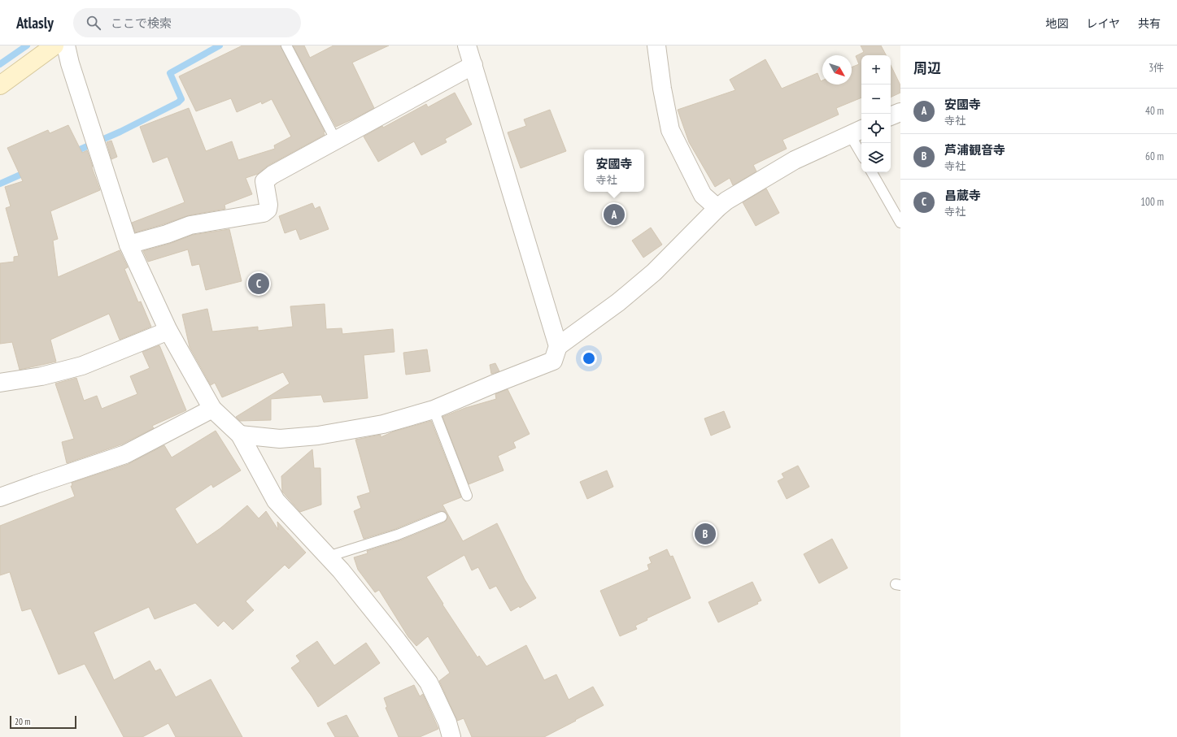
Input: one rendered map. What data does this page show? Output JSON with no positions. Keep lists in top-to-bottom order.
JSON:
{
  "scale_bar": "20 m",
  "north": "bottom right",
  "page": {
    "header": "Atlasly",
    "search": "ここで検索",
    "nav": ["地図", "レイヤ", "共有"],
    "heading": ["周辺", "3件"],
    "map_buttons": ["+", "−"],
    "list": [
      {
        "mark": "A",
        "name": "安國寺",
        "note": "寺社",
        "value": "40 m"
      },
      {
        "mark": "B",
        "name": "芦浦観音寺",
        "note": "寺社",
        "value": "60 m"
      },
      {
        "mark": "C",
        "name": "昌蔵寺",
        "note": "寺社",
        "value": "100 m"
      }
    ],
    "popup": ["安國寺", "寺社"],
    "pins": ["A", "C", "B"],
    "scale": "20 m"
  }
}
